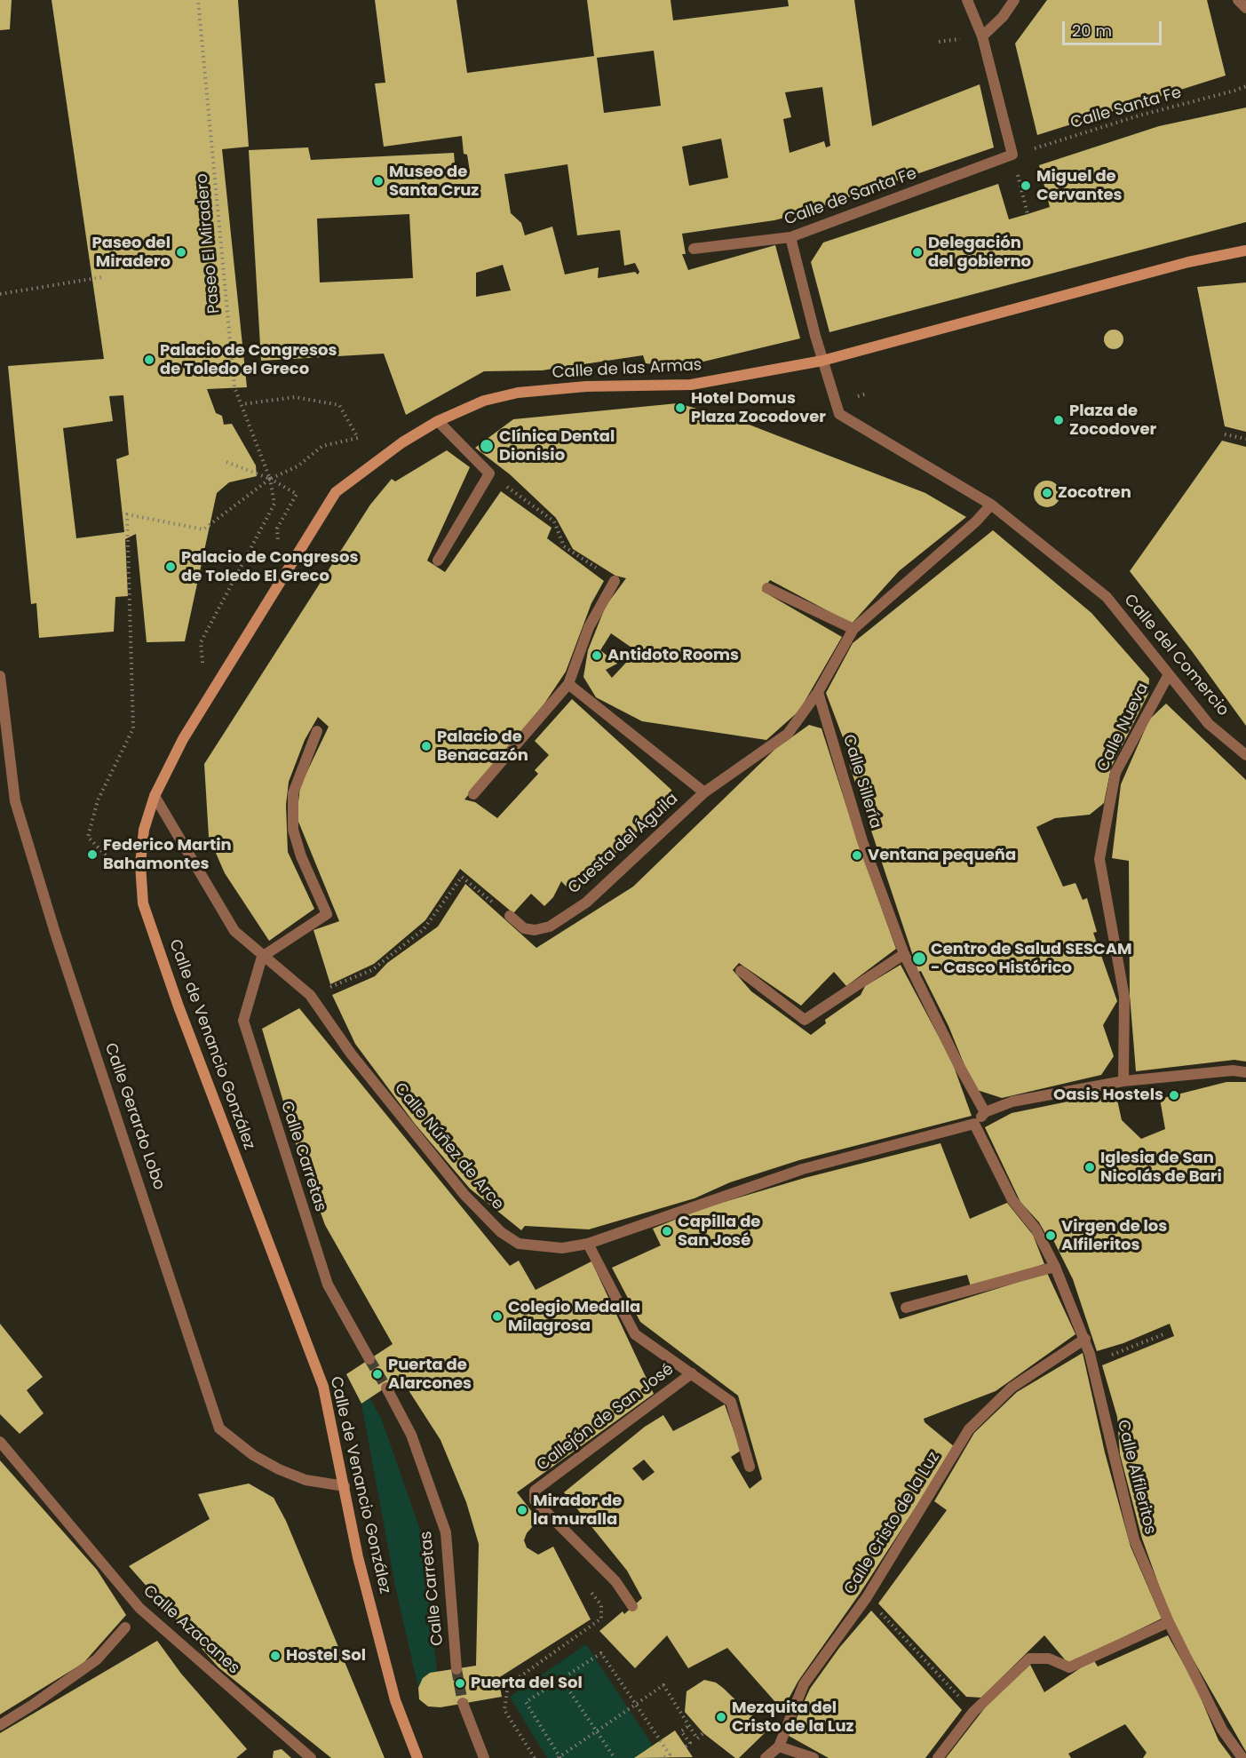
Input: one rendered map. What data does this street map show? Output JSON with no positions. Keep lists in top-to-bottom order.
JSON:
{
  "streets": {
    "street": [
      "Calle de Santa Fe",
      "Calle de las Armas",
      "Calle del Comercio",
      "Calle Nueva",
      "Calle Sillería",
      "Cuesta del Águila",
      "Calle de Venancio González",
      "Calle Gerardo Lobo",
      "Calle Núñez de Arce",
      "Calle Carretas",
      "Callejón de San José",
      "Calle Alfileritos",
      "Calle Cristo de la Luz",
      "Calle Azacanes"
    ],
    "path": ["Calle Santa Fe", "Paseo El Miradero"]
  },
  "crossings": [
    ["Calle Santa Fe", "Calle de Santa Fe"],
    ["Calle de las Armas", "Calle de Venancio González"],
    ["Calle del Comercio", "Calle Nueva"],
    ["Calle Sillería", "Cuesta del Águila"],
    ["Calle de Venancio González", "Calle Gerardo Lobo"],
    ["Calle de Venancio González", "Calle Núñez de Arce"],
    ["Calle Núñez de Arce", "Calle Carretas"],
    ["Calle Núñez de Arce", "Callejón de San José"],
    ["Calle Núñez de Arce", "Calle Alfileritos"],
    ["Calle Alfileritos", "Calle Cristo de la Luz"]
  ],
  "places": [
    "Museo de Santa Cruz",
    "Miguel de Cervantes",
    "Paseo del Miradero",
    "Delegación del gobierno",
    "Palacio de Congresos de Toledo el Greco",
    "Hotel Domus Plaza Zocodover",
    "Plaza de Zocodover",
    "Clínica Dental Dionisio",
    "Zocotren",
    "Palacio de Congresos de Toledo El Greco",
    "Antidoto Rooms",
    "Palacio de Benacazón",
    "Federico Martin Bahamontes",
    "Ventana pequeña",
    "Centro de Salud SESCAM - Casco Histórico",
    "Oasis Hostels",
    "Iglesia de San Nicolás de Bari",
    "Capilla de San José",
    "Virgen de los Alfileritos",
    "Colegio Medalla Milagrosa",
    "Puerta de Alarcones",
    "Mirador de la muralla",
    "Hostel Sol",
    "Puerta del Sol",
    "Mezquita del Cristo de la Luz"
  ],
  "scale_bar": "20 m"
}
